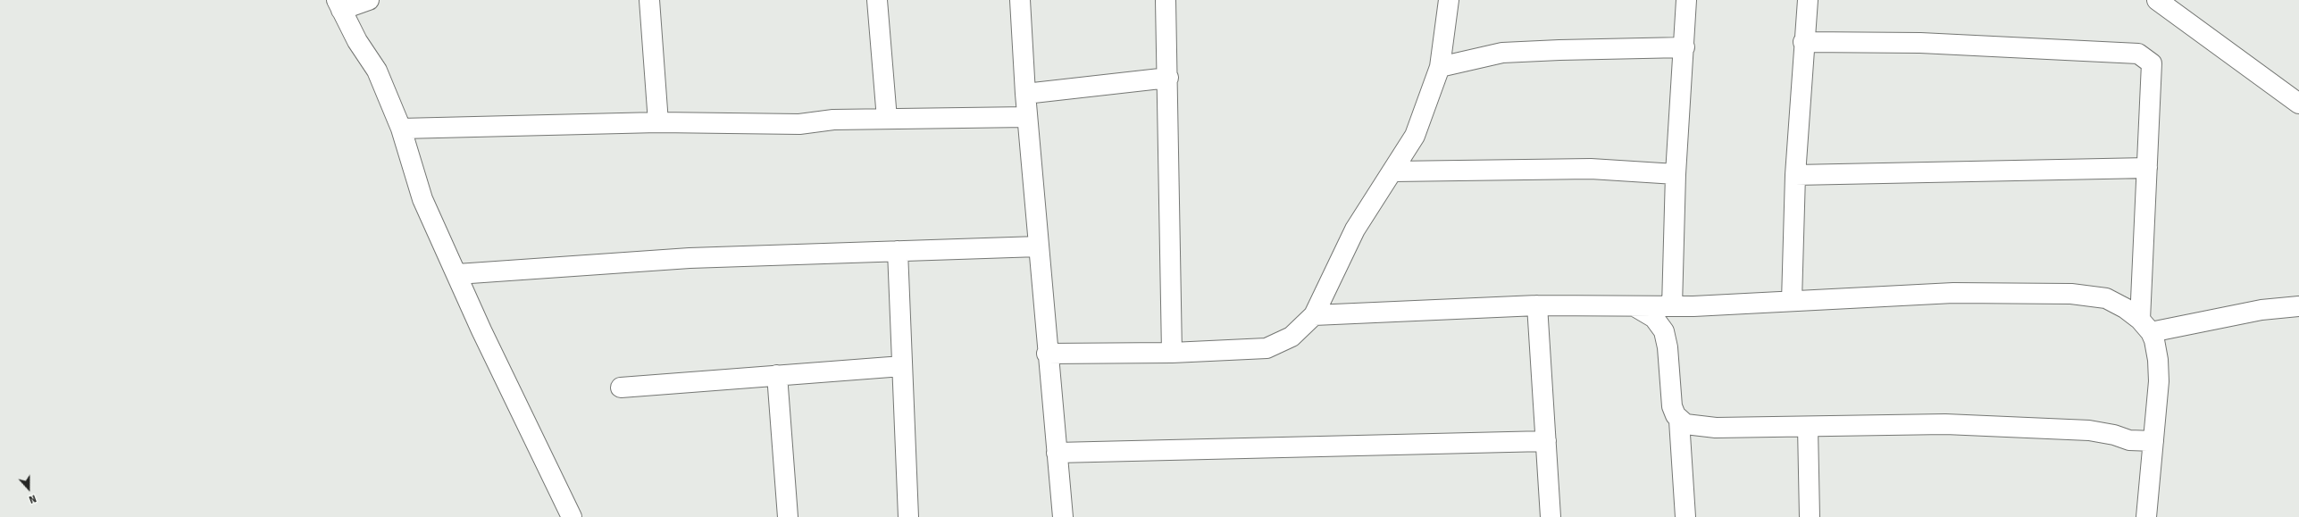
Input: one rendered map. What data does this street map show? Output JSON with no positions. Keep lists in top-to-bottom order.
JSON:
{
  "north": "bottom"
}
